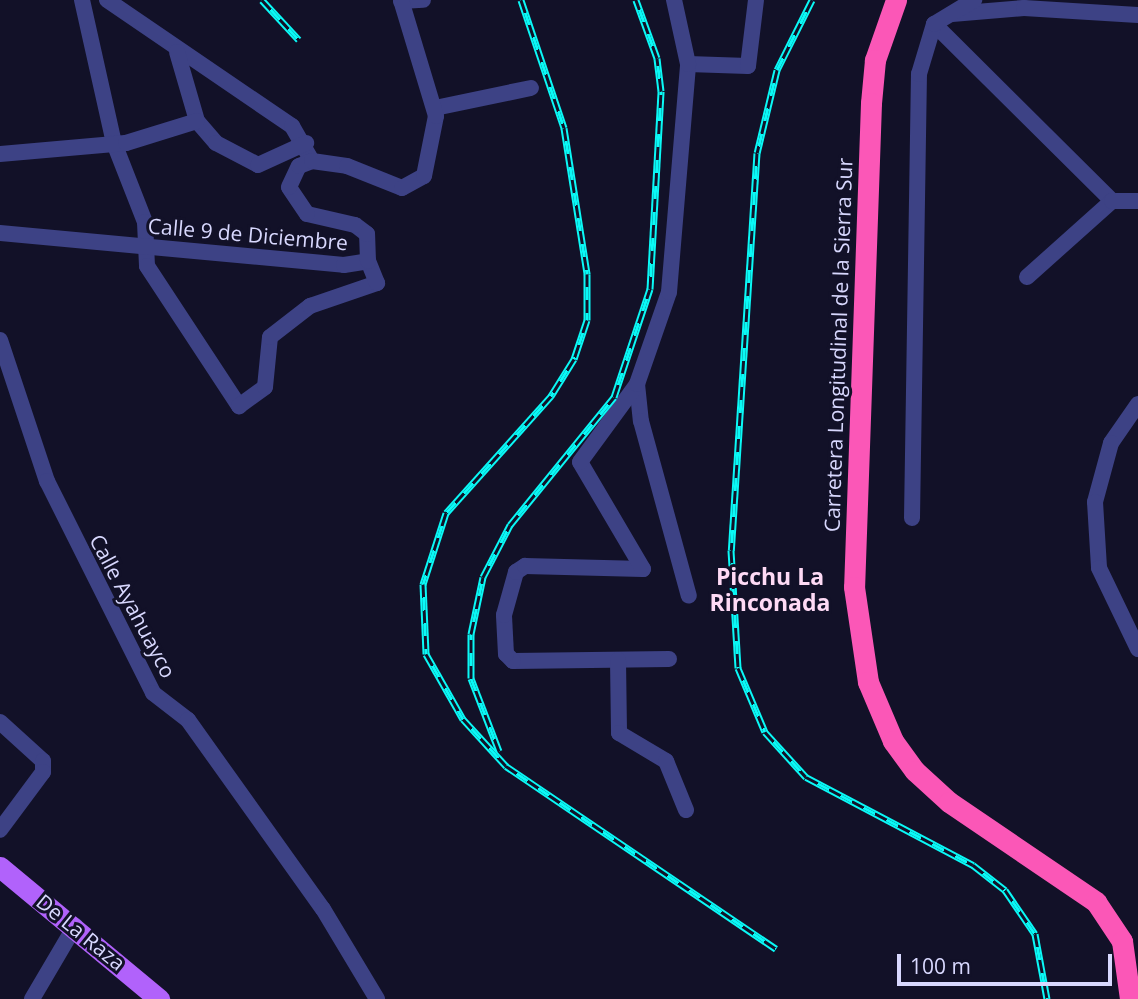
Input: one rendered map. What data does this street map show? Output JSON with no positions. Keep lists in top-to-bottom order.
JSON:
{
  "streets": {
    "highway": ["Carretera Longitudinal de la Sierra Sur"],
    "main road": ["De La Raza"],
    "street": ["Calle 9 de Diciembre", "Calle Ayahuayco"]
  },
  "districts": ["Picchu La Rinconada"],
  "scale_bar": "100 m"
}
